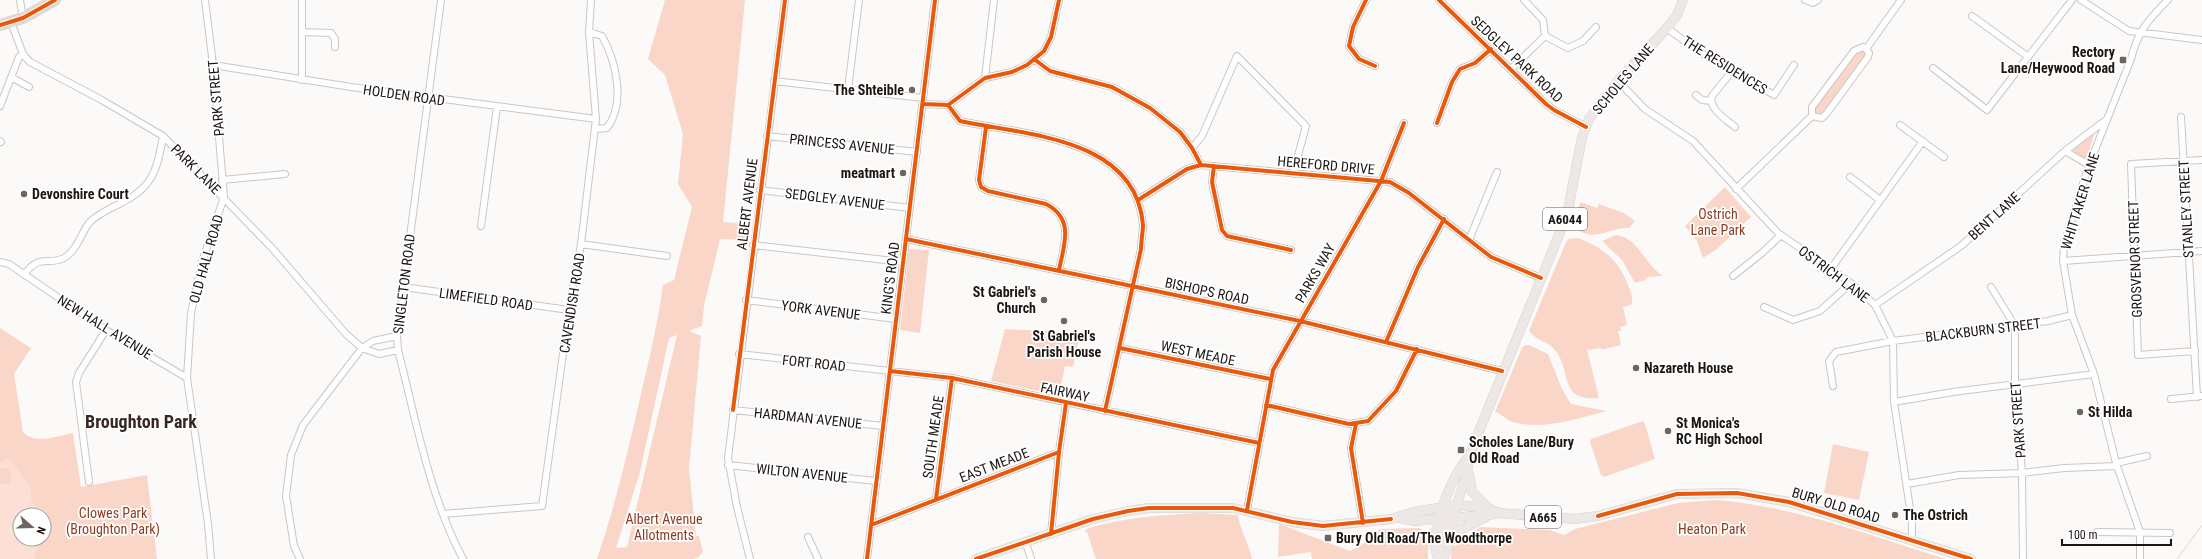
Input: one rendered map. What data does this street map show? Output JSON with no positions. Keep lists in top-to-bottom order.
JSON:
{
  "streets": {
    "main road": [
      "SCHOLES LANE",
      "A6044",
      "BURY OLD ROAD",
      "A665"
    ],
    "street": [
      "SEDGLEY PARK ROAD",
      "THE RESIDENCES",
      "HOLDEN ROAD",
      "PARK STREET",
      "PRINCESS AVENUE",
      "HEREFORD DRIVE",
      "PARK LANE",
      "SEDGLEY AVENUE",
      "WHITTAKER LANE",
      "ALBERT AVENUE",
      "STANLEY STREET",
      "BENT LANE",
      "OLD HALL ROAD",
      "GROSVENOR STREET",
      "PARKS WAY",
      "OSTRICH LANE",
      "KING'S ROAD",
      "SINGLETON ROAD",
      "BISHOPS ROAD",
      "LIMEFIELD ROAD",
      "CAVENDISH ROAD",
      "YORK AVENUE",
      "NEW HALL AVENUE",
      "BLACKBURN STREET",
      "WEST MEADE",
      "FORT ROAD",
      "FAIRWAY",
      "HARDMAN AVENUE",
      "SOUTH MEADE",
      "EAST MEADE",
      "WILTON AVENUE"
    ]
  },
  "crossings": [
    ["SEDGLEY PARK ROAD", "SCHOLES LANE"],
    ["THE RESIDENCES", "SCHOLES LANE"],
    ["SCHOLES LANE", "HEREFORD DRIVE"],
    ["SCHOLES LANE", "A6044"],
    ["SCHOLES LANE", "OSTRICH LANE"],
    ["SCHOLES LANE", "BISHOPS ROAD"],
    ["SCHOLES LANE", "BURY OLD ROAD"],
    ["HOLDEN ROAD", "PARK STREET"],
    ["HOLDEN ROAD", "SINGLETON ROAD"],
    ["HOLDEN ROAD", "CAVENDISH ROAD"],
    ["PARK STREET", "PARK LANE"],
    ["PARK STREET", "OLD HALL ROAD"],
    ["PARK STREET", "BLACKBURN STREET"],
    ["PRINCESS AVENUE", "ALBERT AVENUE"],
    ["PRINCESS AVENUE", "KING'S ROAD"],
    ["HEREFORD DRIVE", "PARKS WAY"],
    ["PARK LANE", "OLD HALL ROAD"],
    ["SEDGLEY AVENUE", "ALBERT AVENUE"],
    ["SEDGLEY AVENUE", "KING'S ROAD"],
    ["WHITTAKER LANE", "BENT LANE"],
    ["WHITTAKER LANE", "BLACKBURN STREET"],
    ["ALBERT AVENUE", "YORK AVENUE"],
    ["ALBERT AVENUE", "FORT ROAD"],
    ["ALBERT AVENUE", "HARDMAN AVENUE"],
    ["ALBERT AVENUE", "WILTON AVENUE"],
    ["STANLEY STREET", "GROSVENOR STREET"],
    ["BENT LANE", "OSTRICH LANE"],
    ["A6044", "BURY OLD ROAD"],
    ["OLD HALL ROAD", "NEW HALL AVENUE"],
    ["PARKS WAY", "BISHOPS ROAD"],
    ["PARKS WAY", "WEST MEADE"],
    ["PARKS WAY", "FAIRWAY"],
    ["PARKS WAY", "BURY OLD ROAD"],
    ["OSTRICH LANE", "BLACKBURN STREET"],
    ["OSTRICH LANE", "BURY OLD ROAD"],
    ["KING'S ROAD", "BISHOPS ROAD"],
    ["KING'S ROAD", "YORK AVENUE"],
    ["KING'S ROAD", "FORT ROAD"],
    ["KING'S ROAD", "FAIRWAY"],
    ["KING'S ROAD", "HARDMAN AVENUE"],
    ["KING'S ROAD", "EAST MEADE"],
    ["KING'S ROAD", "WILTON AVENUE"],
    ["SINGLETON ROAD", "LIMEFIELD ROAD"],
    ["SINGLETON ROAD", "CAVENDISH ROAD"],
    ["LIMEFIELD ROAD", "CAVENDISH ROAD"],
    ["FORT ROAD", "FAIRWAY"],
    ["FAIRWAY", "SOUTH MEADE"],
    ["SOUTH MEADE", "EAST MEADE"]
  ],
  "districts": ["Broughton Park"],
  "parks": [
    "Ostrich Lane Park",
    "Clowes Park (Broughton Park)",
    "Albert Avenue Allotments",
    "Heaton Park"
  ],
  "places": {
    "transit": ["Rectory Lane/Heywood Road", "Scholes Lane/Bury Old Road", "Bury Old Road/The Woodthorpe"],
    "other": [
      "The Shteible",
      "meatmart",
      "Devonshire Court",
      "St Gabriel's Church",
      "St Gabriel's Parish House",
      "Nazareth House",
      "St Hilda",
      "St Monica's RC High School",
      "The Ostrich"
    ]
  },
  "scale_bar": "100 m",
  "north": "right"
}
